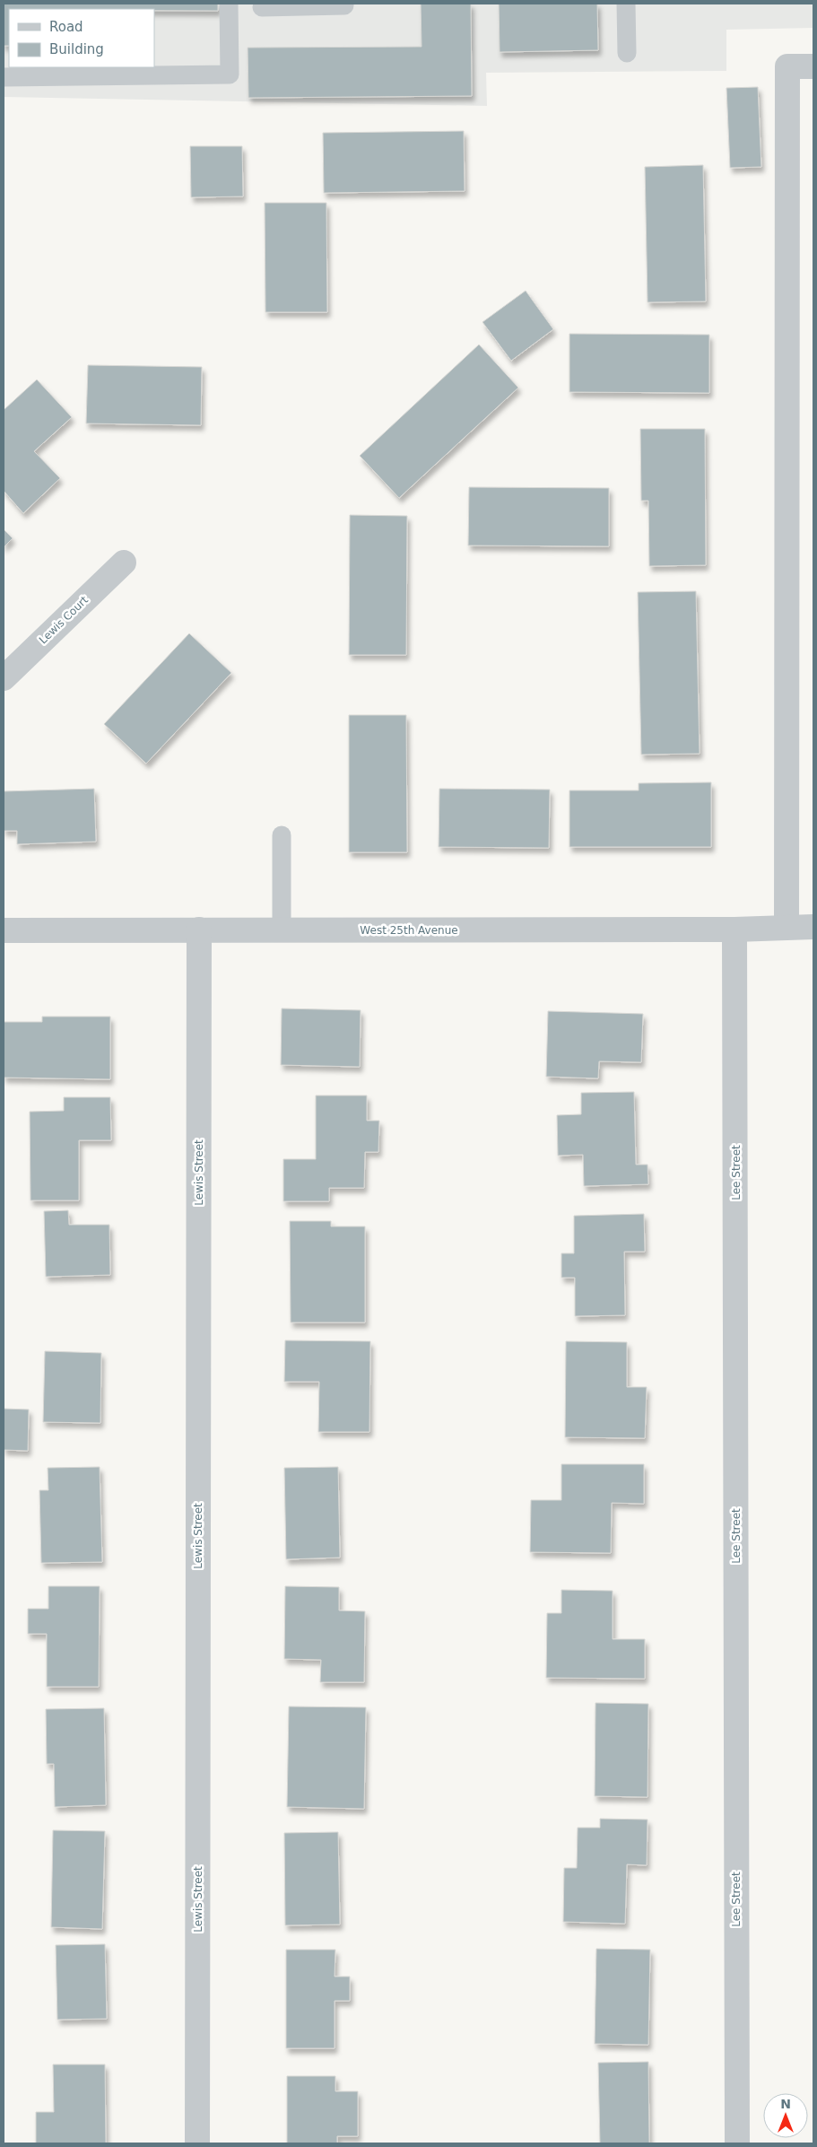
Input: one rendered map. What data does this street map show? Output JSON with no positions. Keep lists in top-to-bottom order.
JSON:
{
  "streets": {
    "street": [
      "Lewis Court",
      "West 25th Avenue",
      "Lewis Street",
      "Lee Street"
    ]
  },
  "crossings": [
    ["West 25th Avenue", "Lewis Street"],
    ["West 25th Avenue", "Lee Street"]
  ],
  "legend": ["Road", "Building"],
  "north": "top"
}
